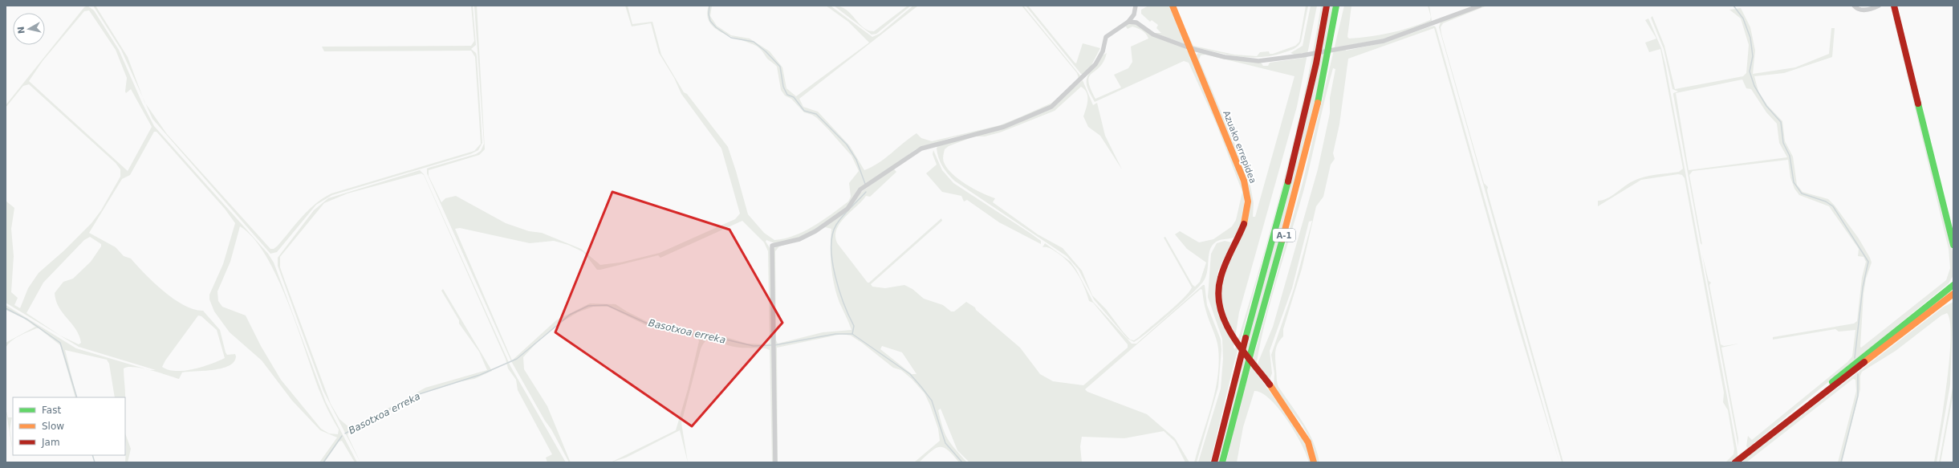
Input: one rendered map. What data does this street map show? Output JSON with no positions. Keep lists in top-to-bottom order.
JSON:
{
  "streets": {
    "main road": ["Azuako errepidea", "A-1"]
  },
  "water": ["Basotxoa erreka"],
  "legend": ["Fast", "Slow", "Jam"],
  "north": "left"
}
